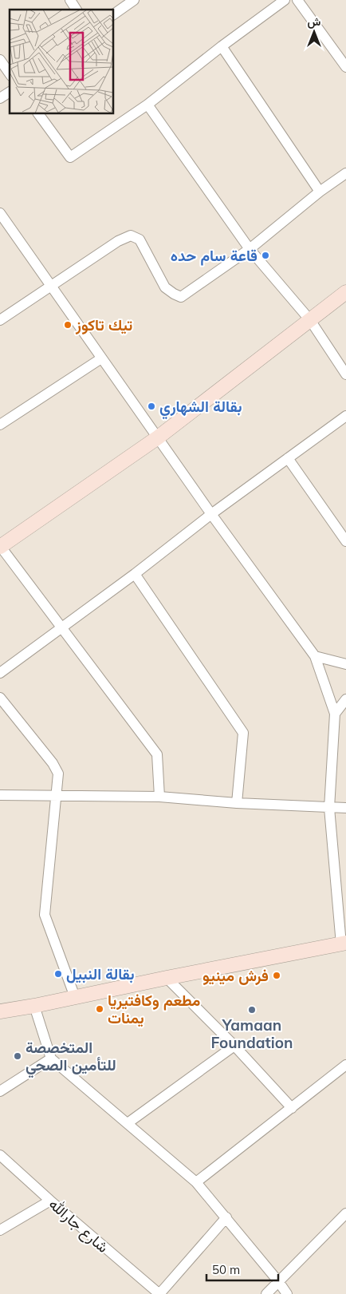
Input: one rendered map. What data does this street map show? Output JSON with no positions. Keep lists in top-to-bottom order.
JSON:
{
  "streets": {
    "street": ["شارع جارالله"]
  },
  "places": [
    "قاعة سام حده",
    "تيك تاكوز",
    "بقالة الشهاري",
    "بقالة النبيل",
    "فرش مينيو",
    "مطعم وكافتيريا يمنات",
    "Yamaan Foundation",
    "المتخصصة للتأمين الصحي"
  ],
  "scale_bar": "50 m",
  "north": "top"
}
